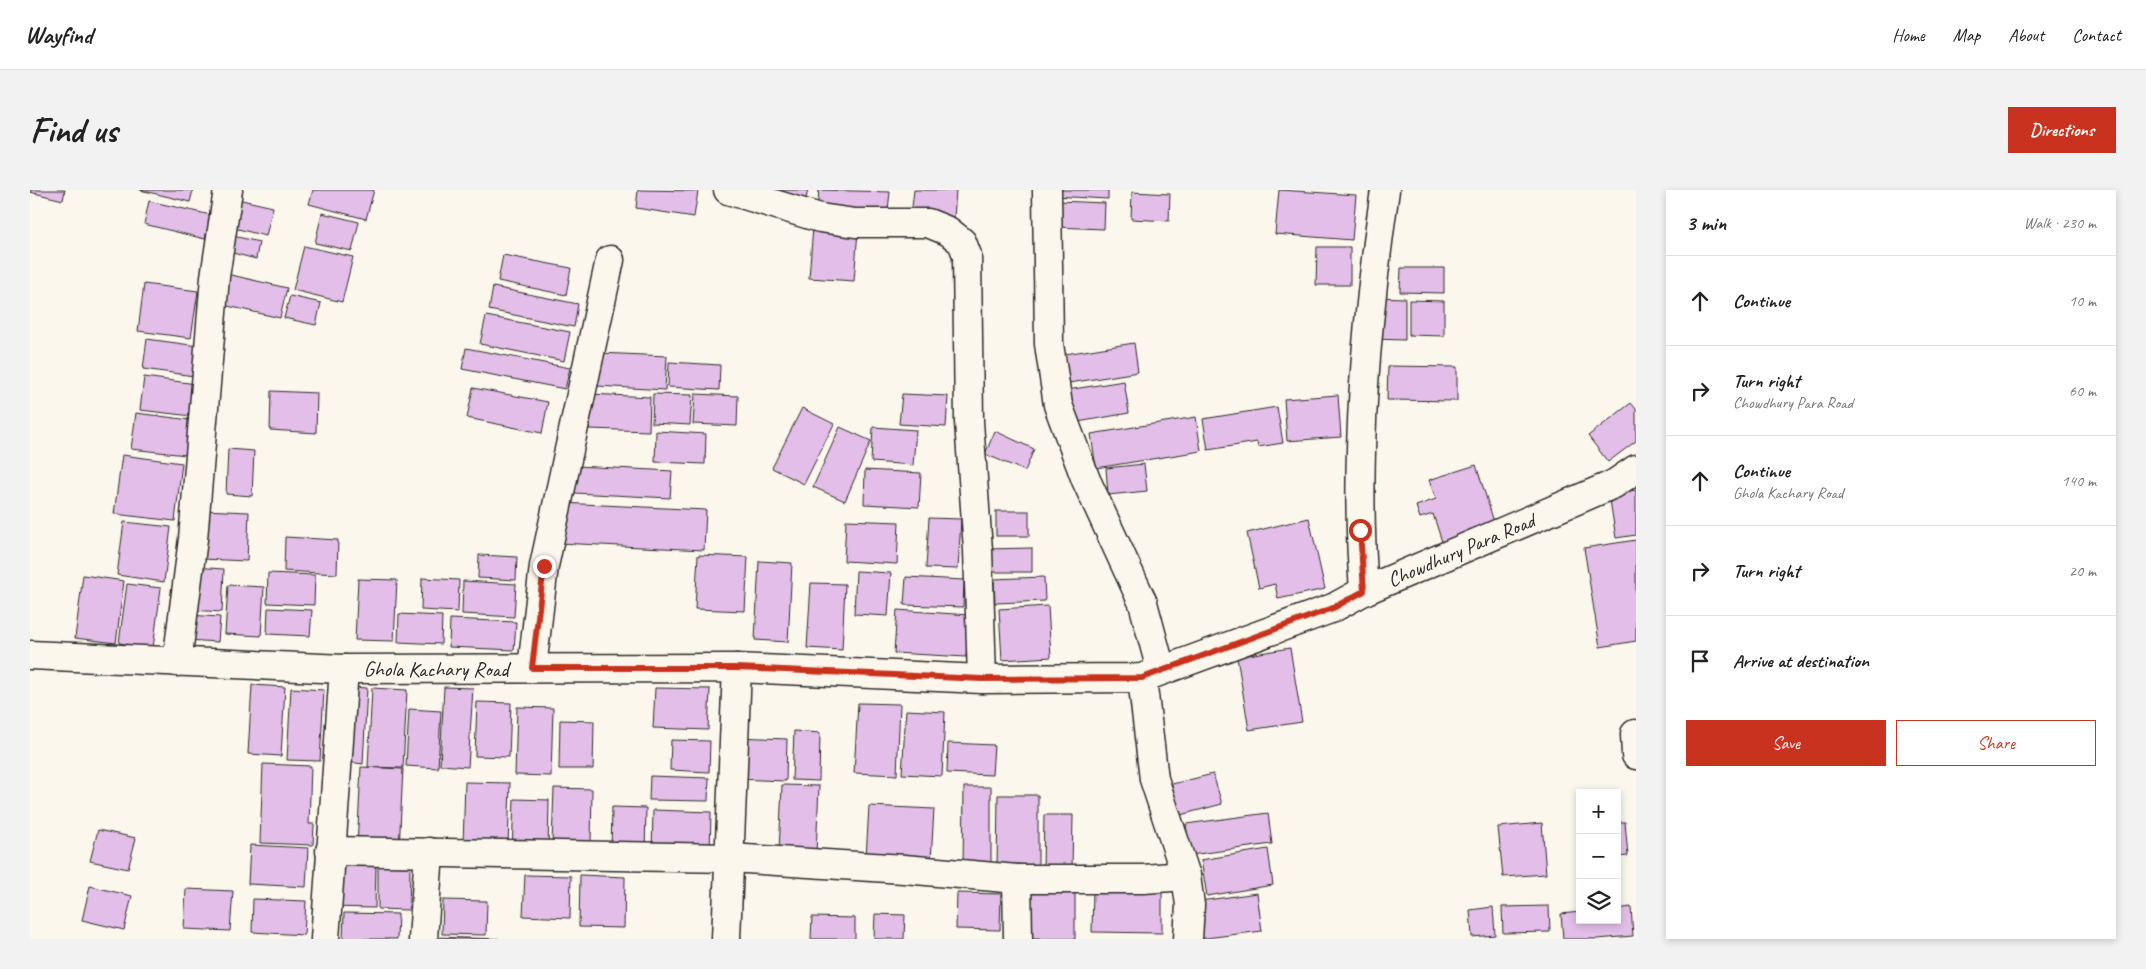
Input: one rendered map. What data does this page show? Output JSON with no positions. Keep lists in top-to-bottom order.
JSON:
{
  "streets": {
    "street": ["Chowdhury Para Road", "Ghola Kachary Road"]
  },
  "crossings": [
    ["Chowdhury Para Road", "Ghola Kachary Road"]
  ],
  "page": {
    "header": "Wayfind",
    "nav": [
      "Home",
      "Map",
      "About",
      "Contact"
    ],
    "buttons": [
      "Directions",
      ["Save", "Share"]
    ],
    "title": "Find us",
    "heading": ["3 min", "Walk · 230 m"],
    "list": [
      ["Continue", "10 m"],
      ["Turn right", "Chowdhury Para Road", "60 m"],
      ["Continue", "Ghola Kachary Road", "140 m"],
      ["Turn right", "20 m"],
      "Arrive at destination"
    ],
    "map_buttons": ["+", "−"]
  }
}
